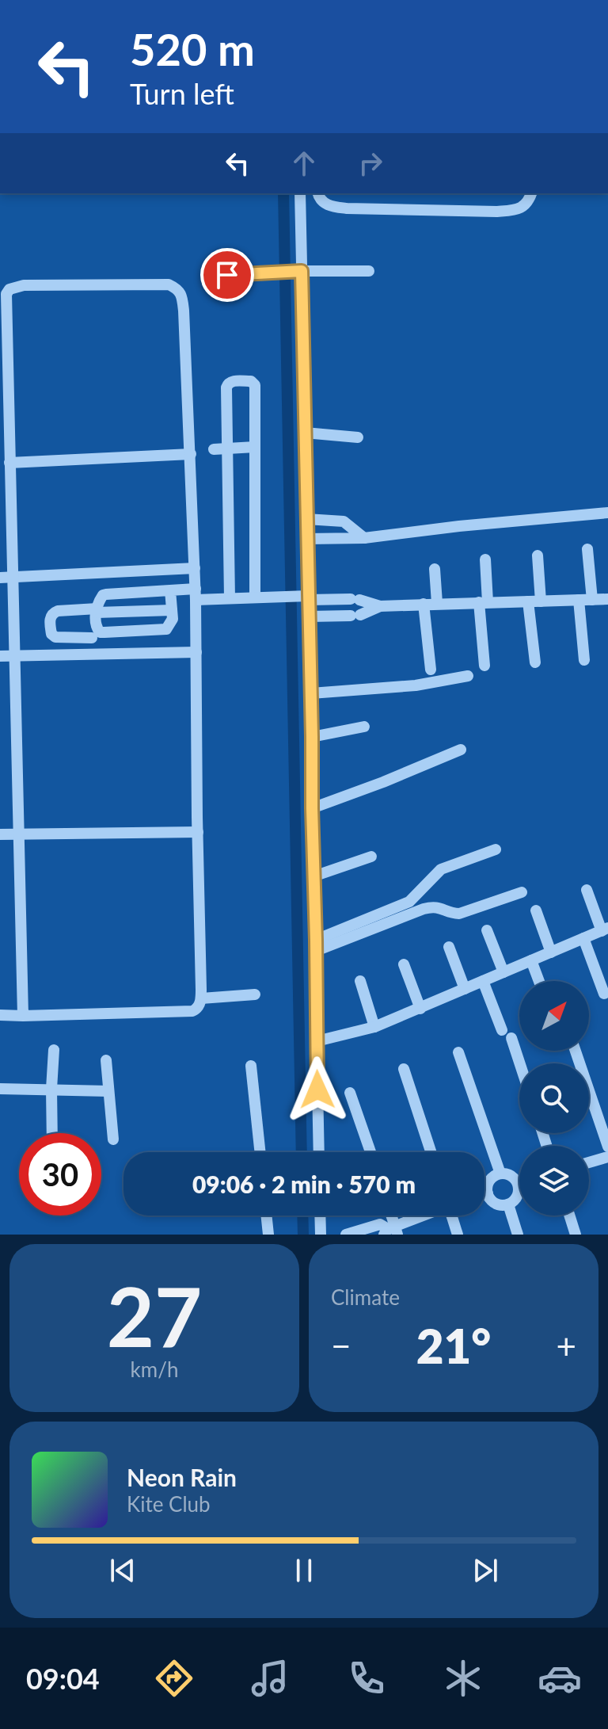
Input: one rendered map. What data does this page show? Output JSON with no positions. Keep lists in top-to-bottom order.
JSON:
{
  "north": "top right",
  "page": {
    "turn": ["520 m", "Turn left"],
    "limit": "30",
    "trip": "09:06 · 2 min · 570 m",
    "tile": [
      ["27", "km/h"],
      "Climate"
    ],
    "heat": ["−", "21°", "+"],
    "song": ["Neon Rain", "Kite Club"],
    "tabs": "09:04"
  }
}
